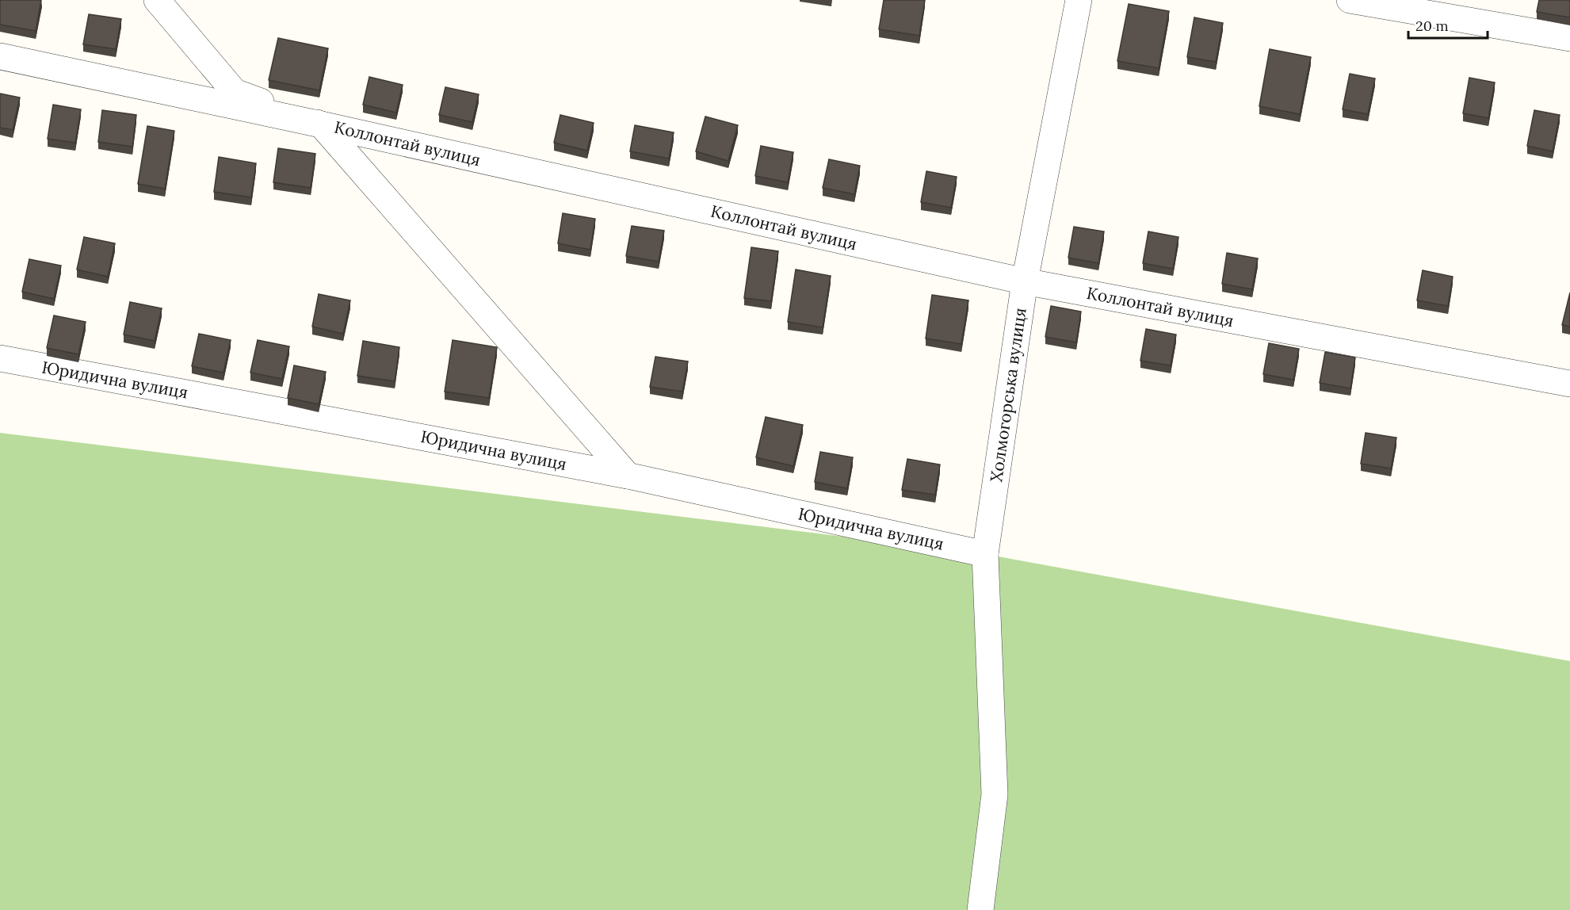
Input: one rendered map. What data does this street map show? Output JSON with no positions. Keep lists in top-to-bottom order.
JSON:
{
  "streets": {
    "street": ["Коллонтай вулиця", "Юридична вулиця", "Холмогорська вулиця"]
  },
  "crossings": [
    ["Коллонтай вулиця", "Холмогорська вулиця"],
    ["Юридична вулиця", "Холмогорська вулиця"]
  ],
  "scale_bar": "20 m"
}
